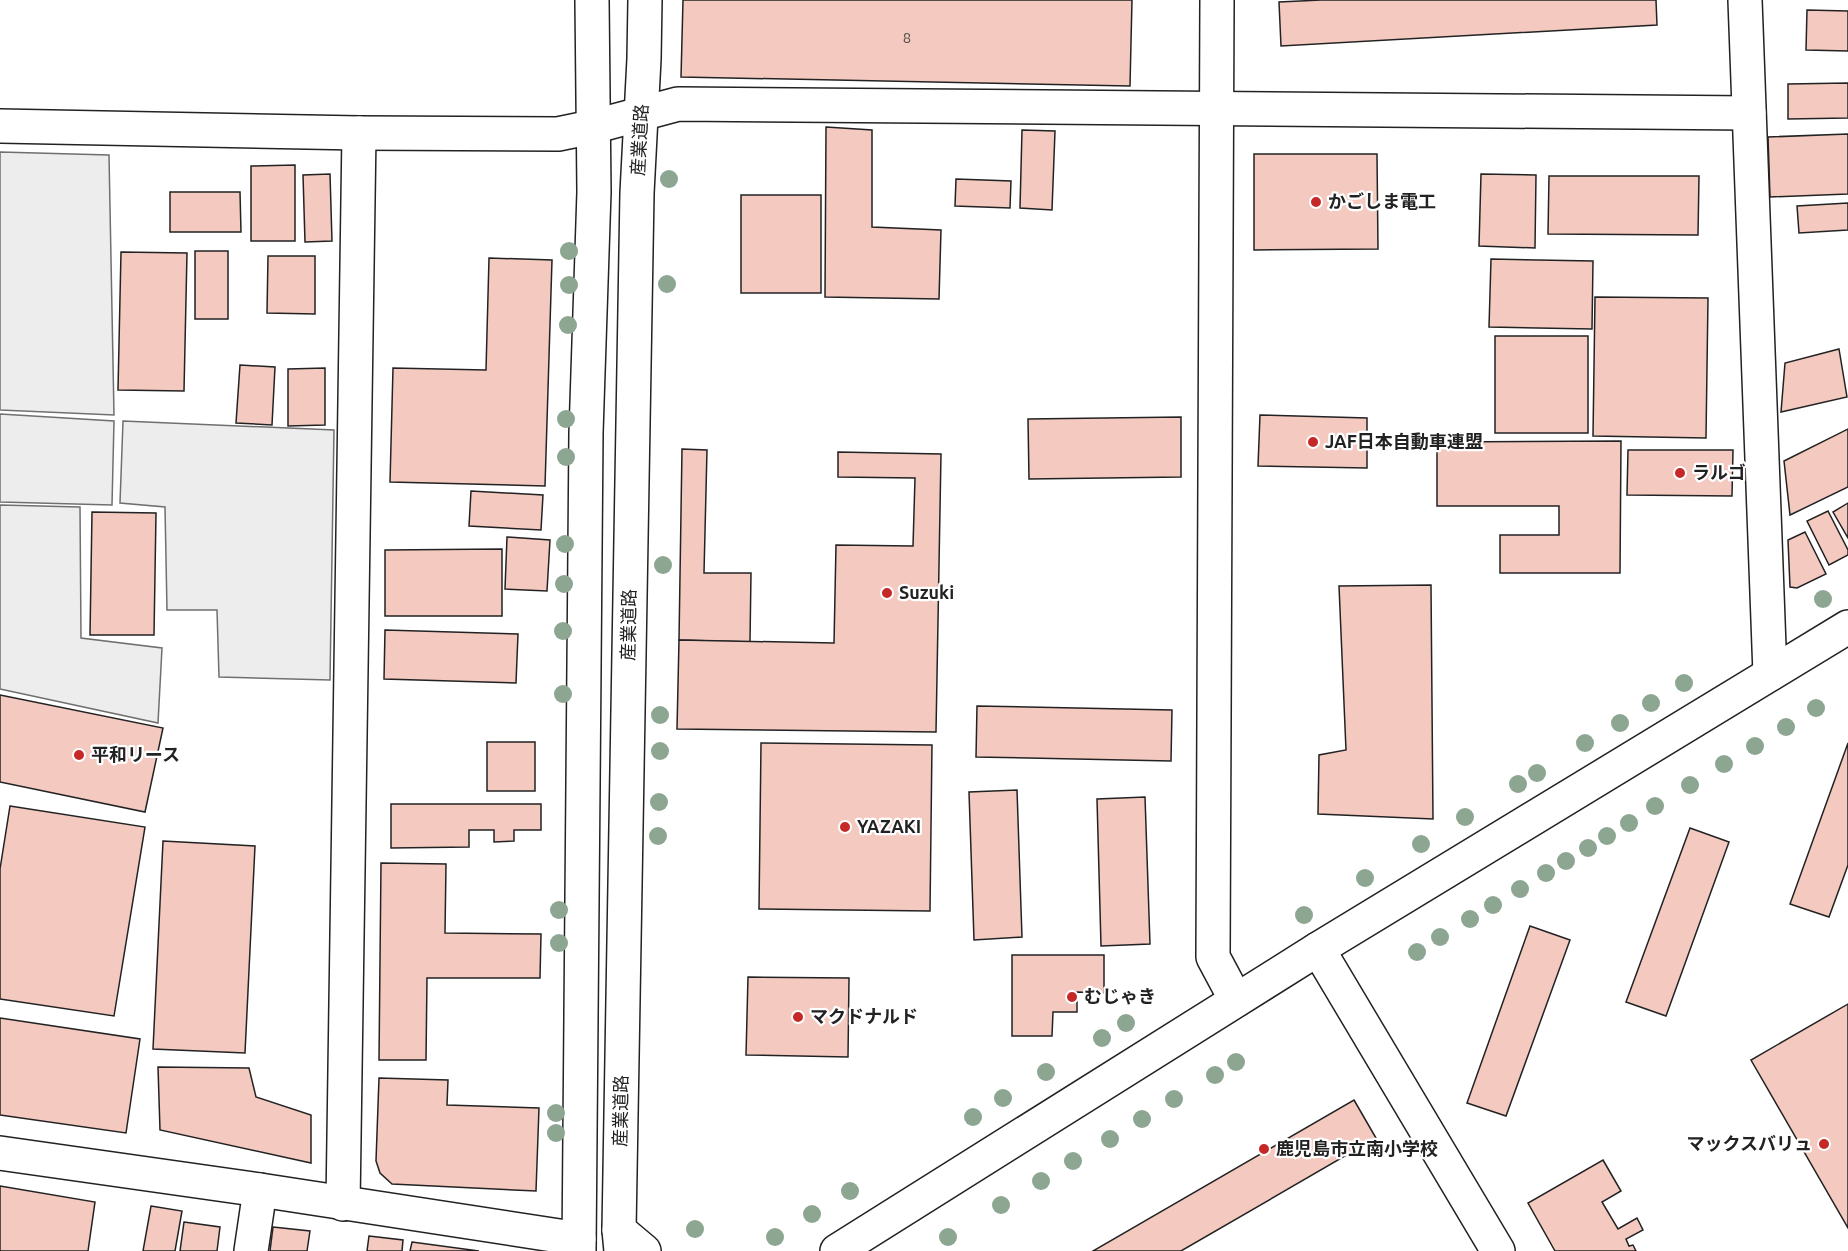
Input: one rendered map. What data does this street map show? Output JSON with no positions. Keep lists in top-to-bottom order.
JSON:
{
  "streets": {
    "street": ["産業道路"]
  },
  "places": [
    "かごしま電工",
    "JAF日本自動車連盟",
    "ラルゴ",
    "Suzuki",
    "平和リース",
    "YAZAKI",
    "むじゃき",
    "マクドナルド",
    "マックスバリュ",
    "鹿児島市立南小学校"
  ],
  "house_numbers": ["8"]
}
